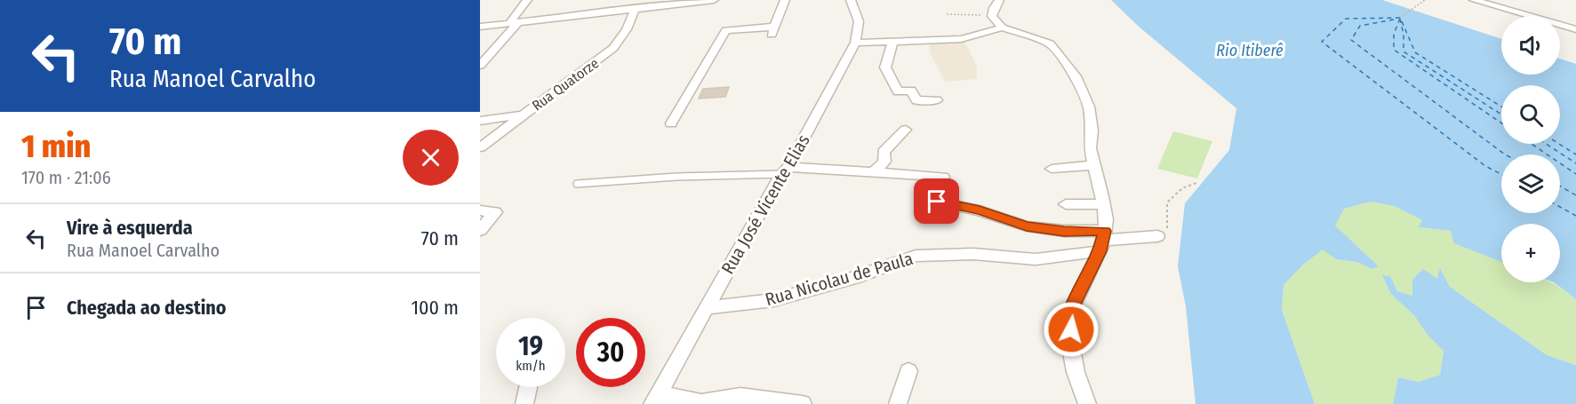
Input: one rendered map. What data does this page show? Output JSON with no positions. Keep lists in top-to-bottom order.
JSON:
{
  "streets": {
    "street": ["Rua Quatorze", "Rua José Vicente Elias", "Rua Nicolau de Paula"]
  },
  "crossings": [
    ["Rua José Vicente Elias", "Rua Nicolau de Paula"]
  ],
  "water": ["Rio Itiberê"],
  "page": {
    "turn": ["70 m", "Rua Manoel Carvalho"],
    "map_buttons": "+",
    "heading": ["1 min", "170 m · 21:06"],
    "list": [
      {
        "name": "Vire à esquerda",
        "note": "Rua Manoel Carvalho",
        "value": "70 m"
      },
      {
        "name": "Chegada ao destino",
        "value": "100 m"
      }
    ],
    "speed": "19 km/h",
    "limit": "30"
  }
}
